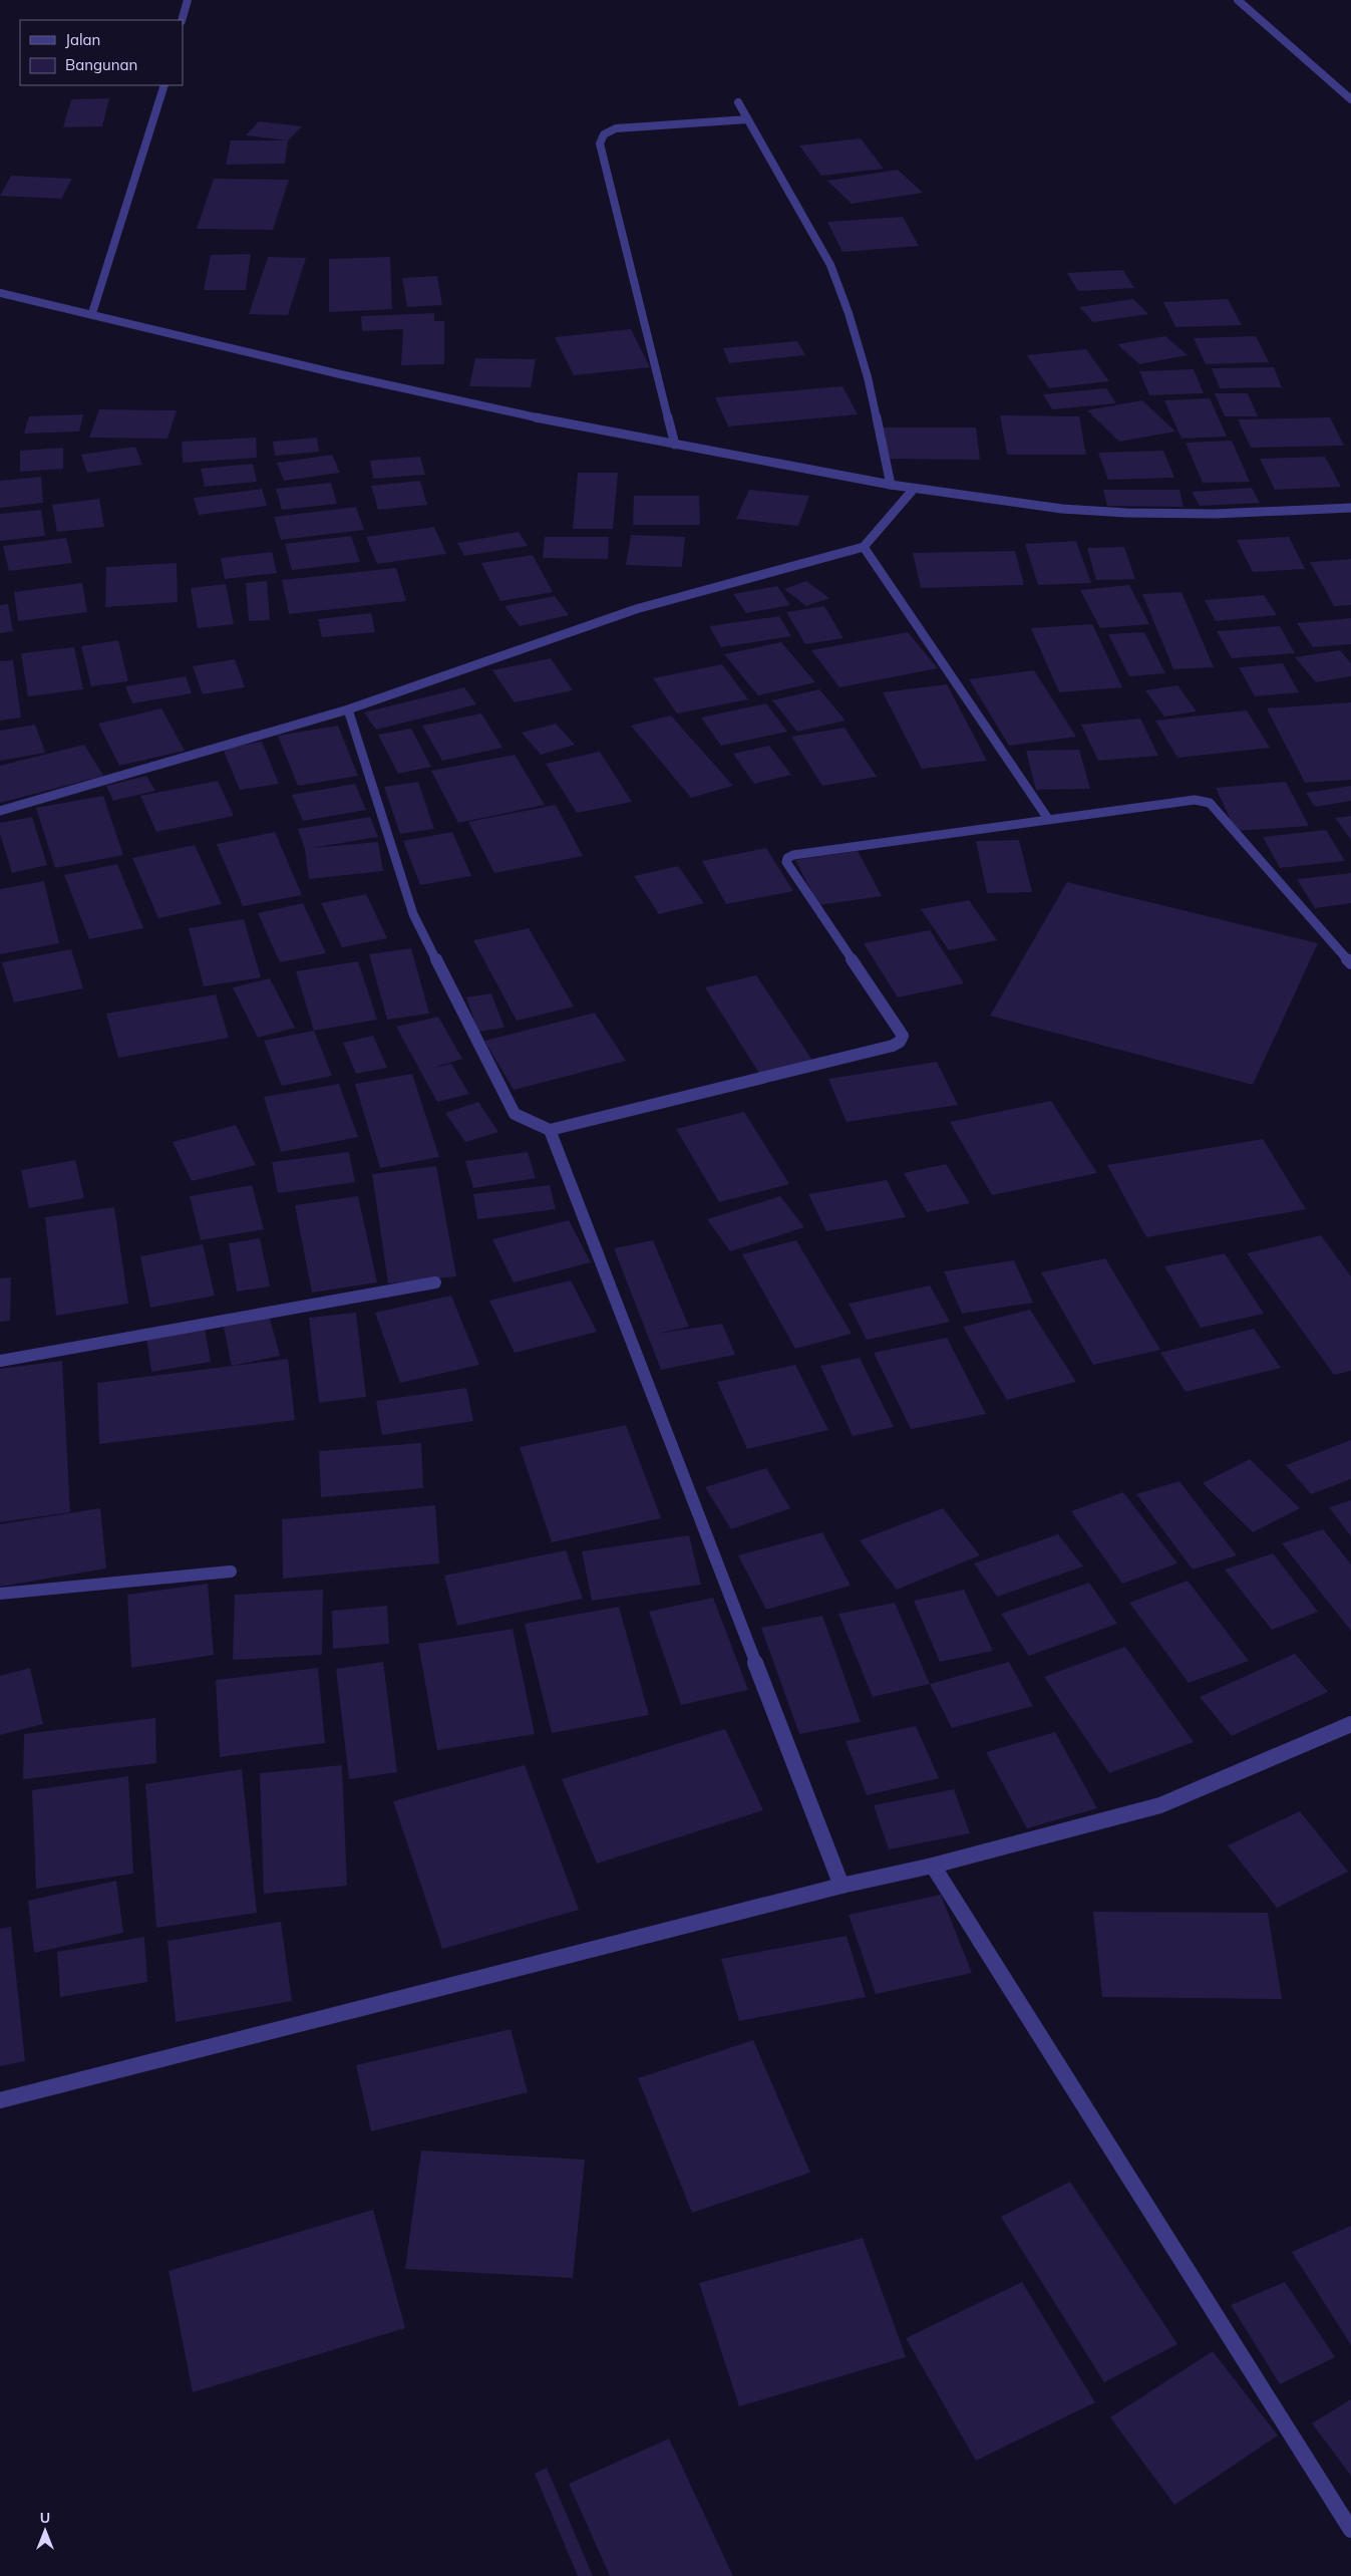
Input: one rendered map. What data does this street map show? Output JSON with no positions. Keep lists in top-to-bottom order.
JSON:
{
  "legend": ["Jalan", "Bangunan"],
  "north": "top"
}
